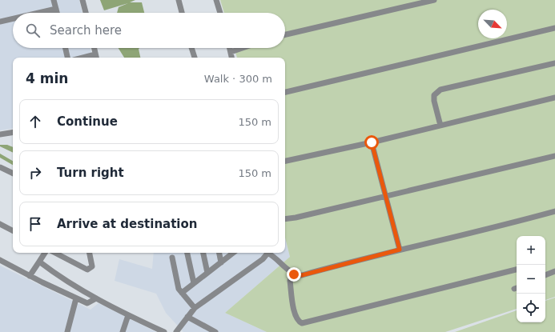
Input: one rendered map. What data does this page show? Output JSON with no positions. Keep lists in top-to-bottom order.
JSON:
{
  "north": "bottom right",
  "page": {
    "search": "Search here",
    "heading": ["4 min", "Walk · 300 m"],
    "list": [
      ["Continue", "150 m"],
      ["Turn right", "150 m"],
      "Arrive at destination"
    ],
    "map_buttons": ["+", "−"]
  }
}
